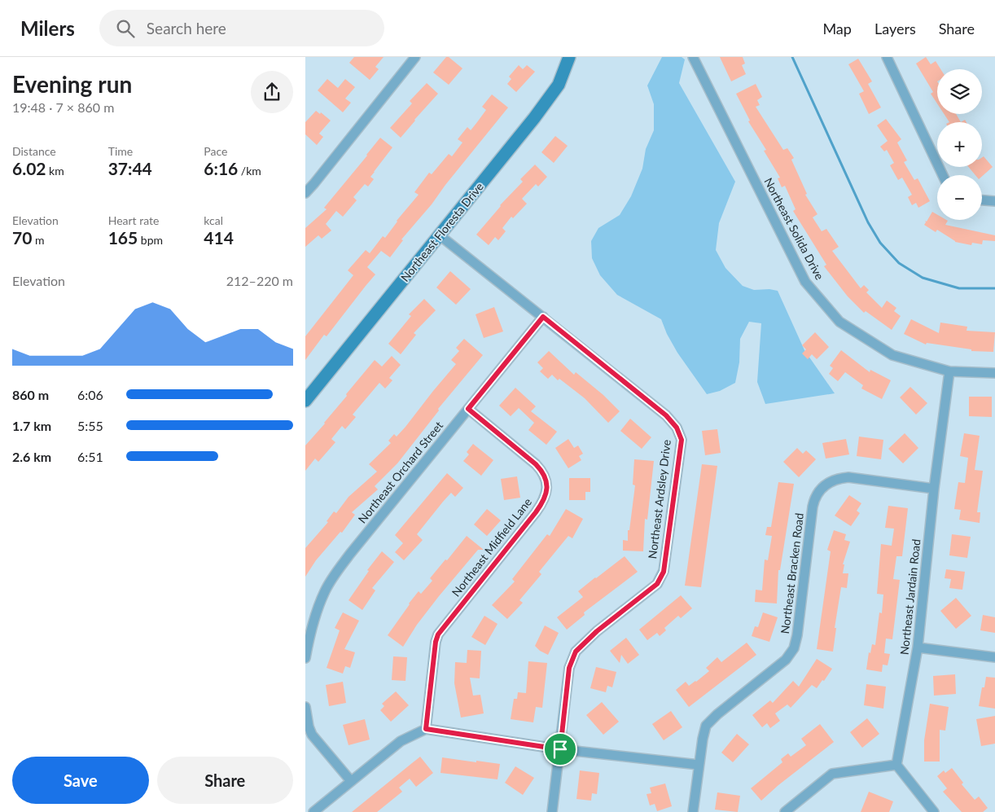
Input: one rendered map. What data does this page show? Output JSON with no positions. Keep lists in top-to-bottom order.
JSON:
{
  "streets": {
    "street": [
      "Northeast Solida Drive",
      "Northeast Floresta Drive",
      "Northeast Orchard Street",
      "Northeast Ardsley Drive",
      "Northeast Midfield Lane",
      "Northeast Bracken Road",
      "Northeast Jardain Road"
    ]
  },
  "crossings": [
    ["Northeast Solida Drive", "Northeast Jardain Road"],
    ["Northeast Floresta Drive", "Northeast Ardsley Drive"],
    ["Northeast Orchard Street", "Northeast Ardsley Drive"],
    ["Northeast Orchard Street", "Northeast Midfield Lane"],
    ["Northeast Bracken Road", "Northeast Jardain Road"]
  ],
  "page": {
    "header": "Milers",
    "search": "Search here",
    "nav": ["Map", "Layers", "Share"],
    "heading": ["Evening run", "19:48 · 7 × 860 m"],
    "map_buttons": ["+", "−"],
    "stats": [
      ["Distance", "6.02 km"],
      ["Time", "37:44"],
      ["Pace", "6:16 /km"],
      ["Elevation", "70 m"],
      ["Heart rate", "165 bpm"],
      ["kcal", "414"]
    ],
    "chart": ["Elevation", "212–220 m"],
    "list": [
      {
        "name": "860 m",
        "note": "6:06"
      },
      {
        "name": "1.7 km",
        "note": "5:55"
      },
      {
        "name": "2.6 km",
        "note": "6:51"
      }
    ],
    "buttons": ["Save", "Share"]
  }
}
